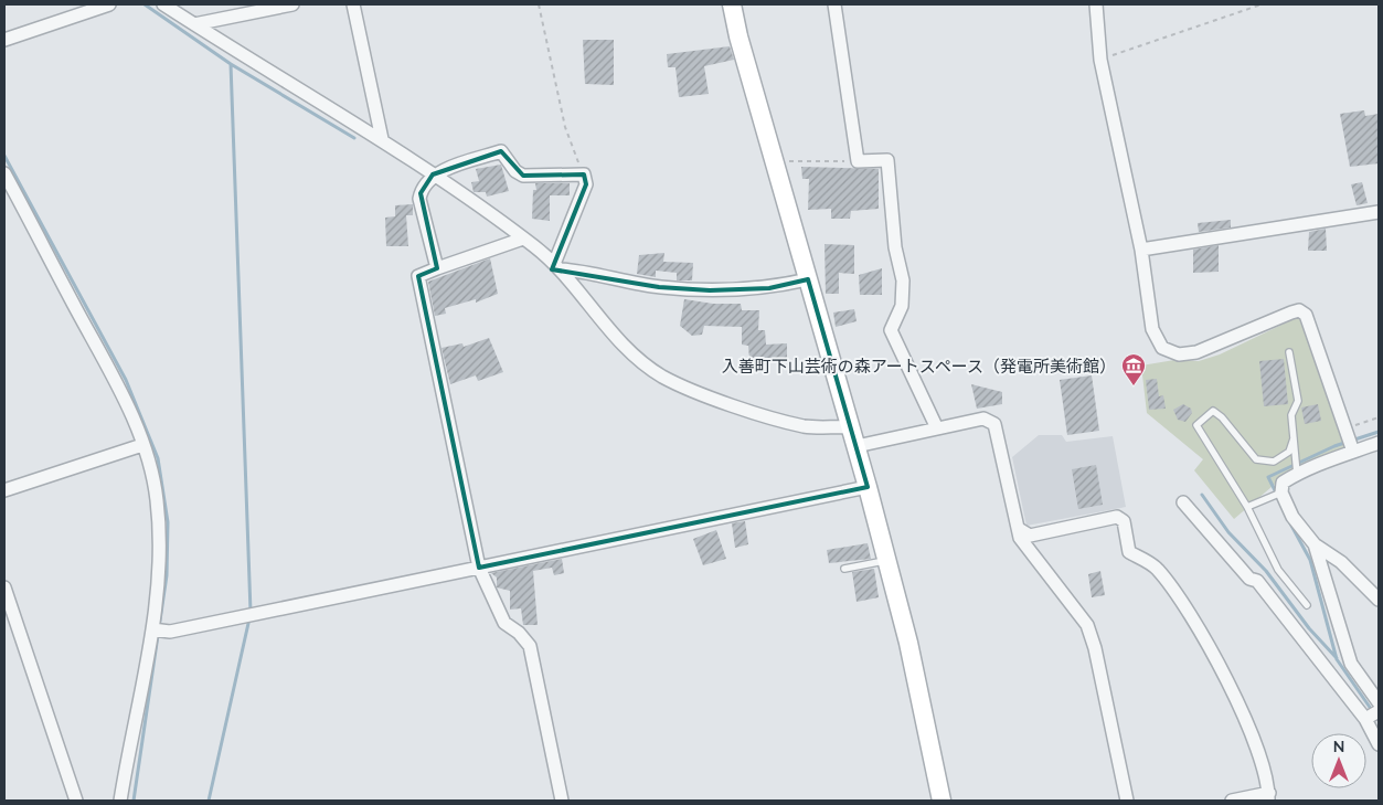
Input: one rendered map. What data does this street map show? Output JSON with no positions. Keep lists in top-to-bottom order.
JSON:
{
  "places": {
    "museum": ["入善町下山芸術の森アートスペース（発電所美術館）"]
  },
  "north": "top"
}
